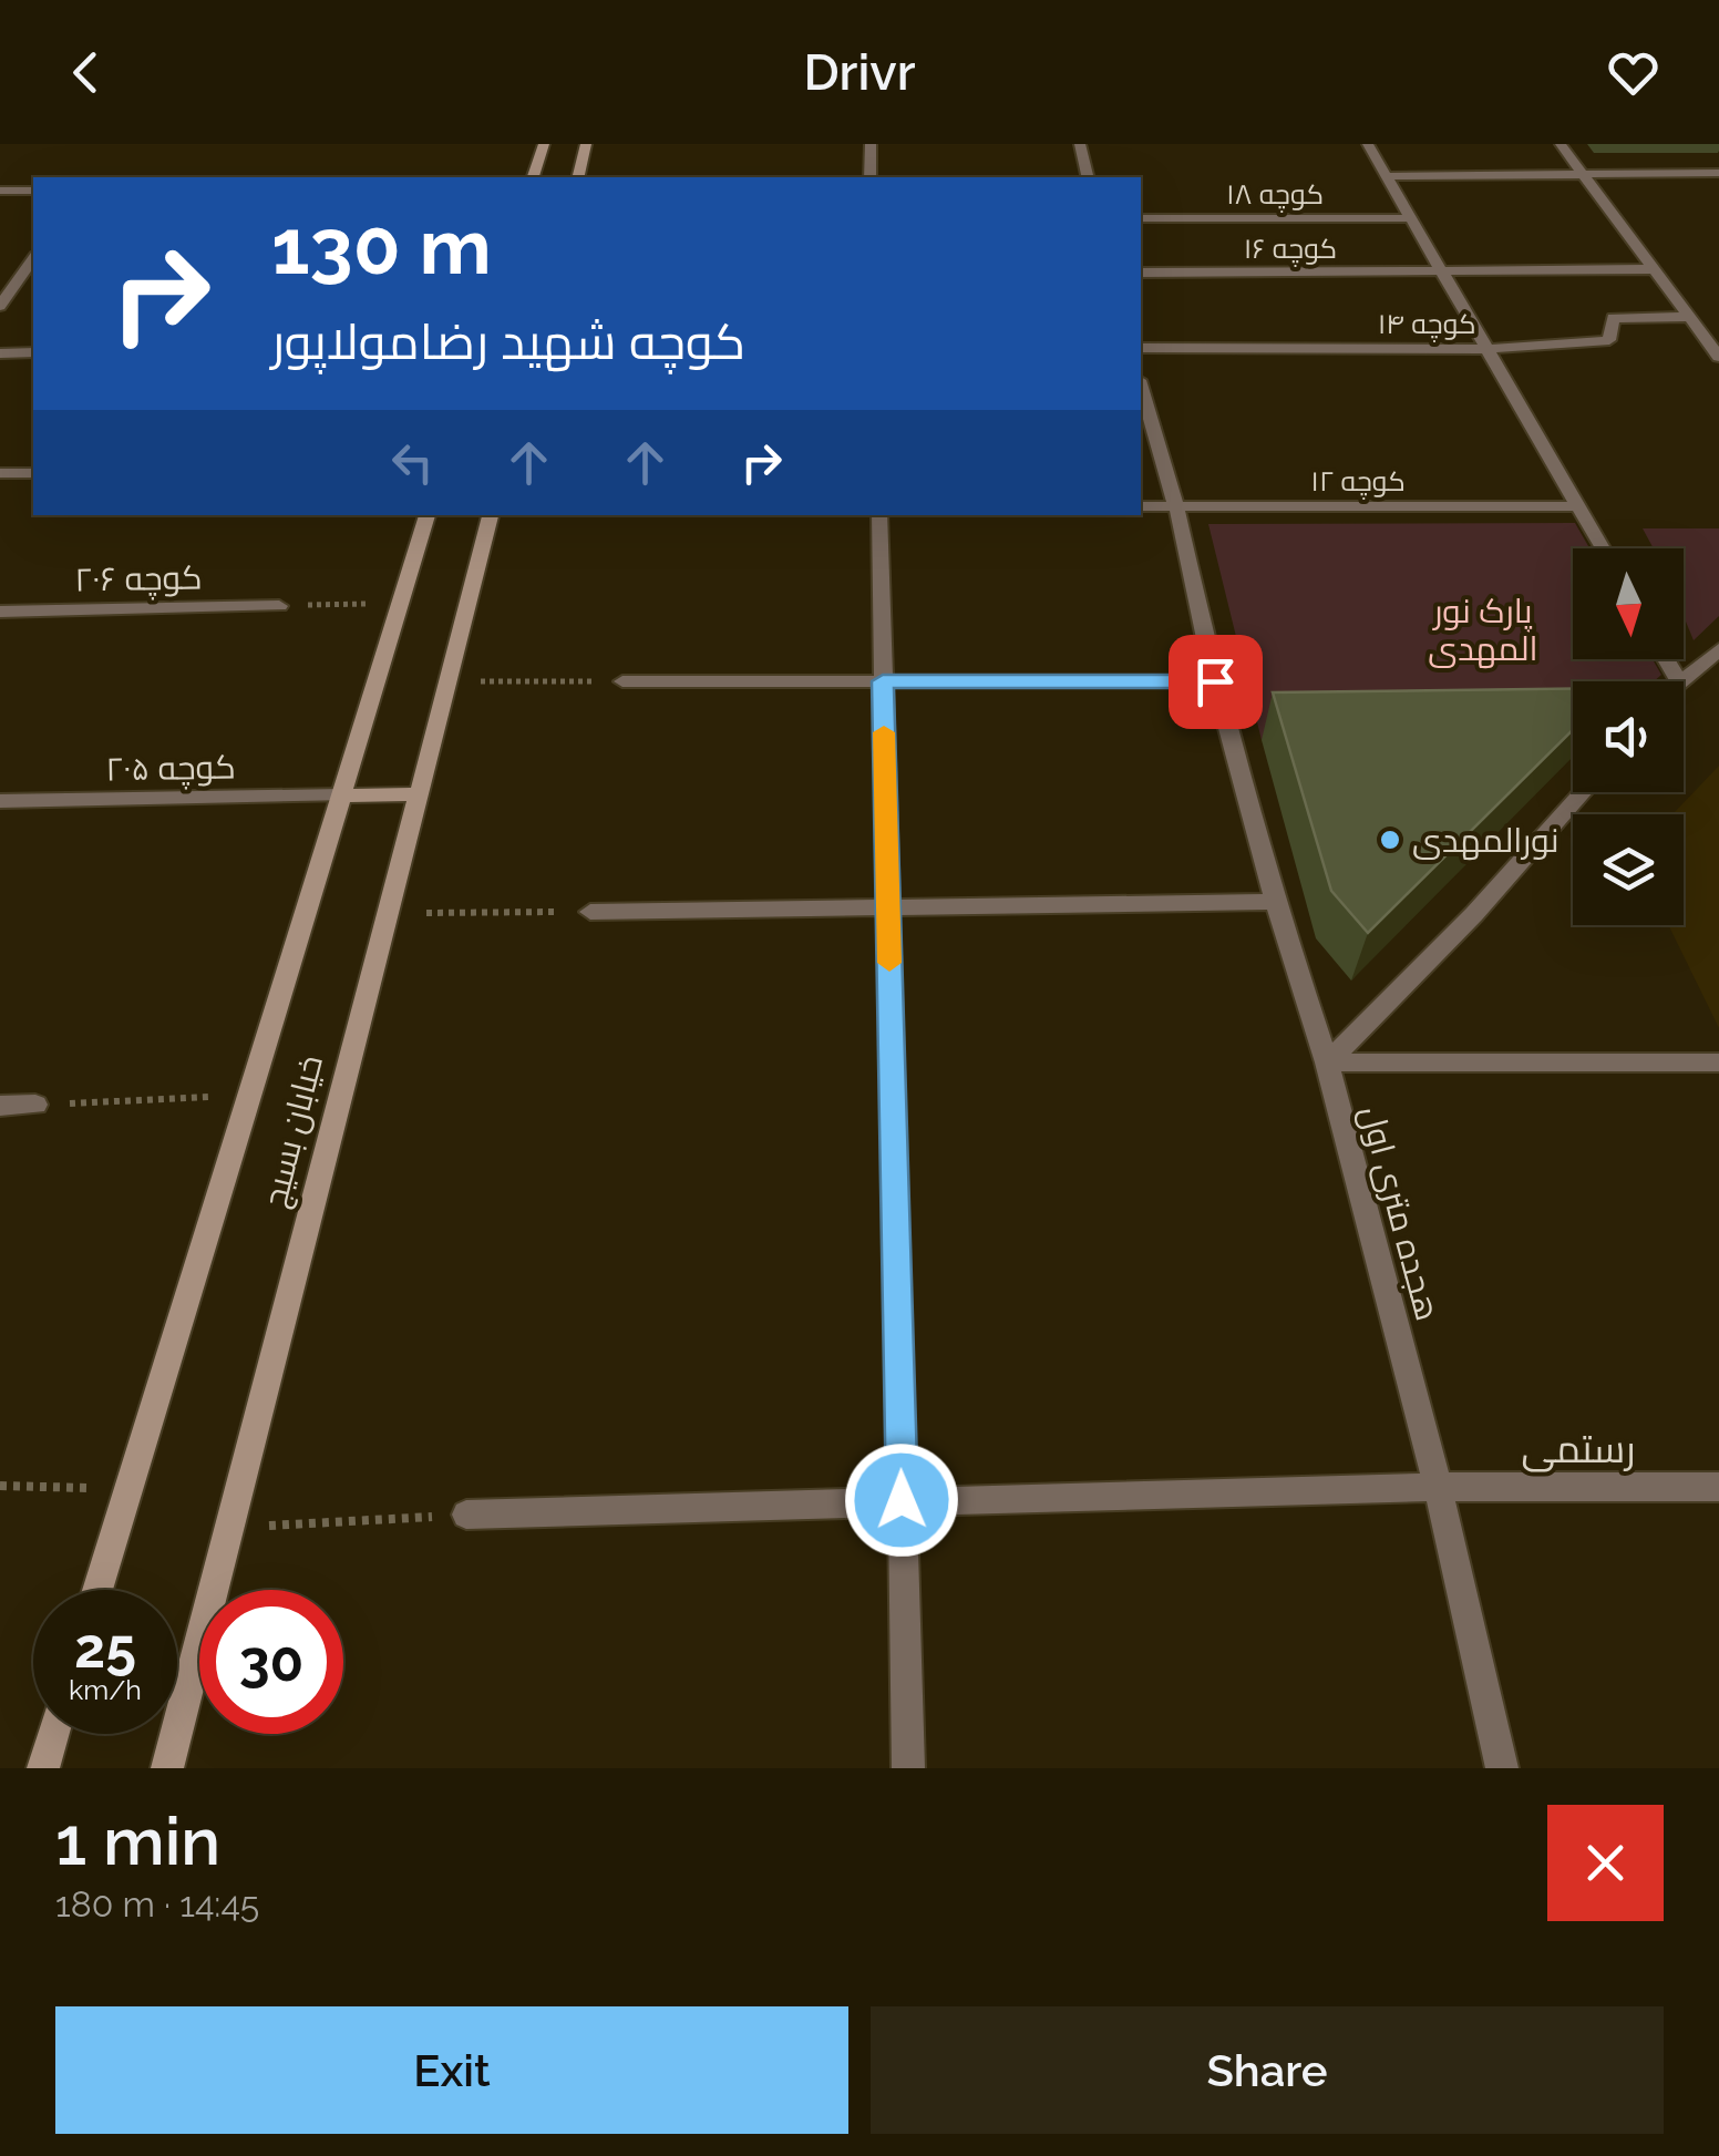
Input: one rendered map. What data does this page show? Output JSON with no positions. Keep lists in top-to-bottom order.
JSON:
{
  "streets": {
    "main road": ["خیابان بسیج"],
    "street": [
      "۱۸ کوچه",
      "۱۶ کوچه",
      "‍‍ ۱۴ کوچه",
      "۱۲ کوچه",
      "۲۰۶ کوچه",
      "۲۰۵ کوچه",
      "هجده متری اول",
      "رستمی"
    ]
  },
  "crossings": [
    ["۱۲ کوچه", "هجده متری اول"],
    ["۲۰۵ کوچه", "خیابان بسیج"],
    ["هجده متری اول", "رستمی"]
  ],
  "parks": ["پارک نور المهدی"],
  "places": ["نورالمهدی"],
  "north": "bottom",
  "page": {
    "header": "Drivr",
    "turn": ["130 m", "کوچه شهید رضامولاپور"],
    "speed": "25 km/h",
    "limit": "30",
    "heading": ["1 min", "180 m · 14:45"],
    "buttons": ["Exit", "Share"]
  }
}
